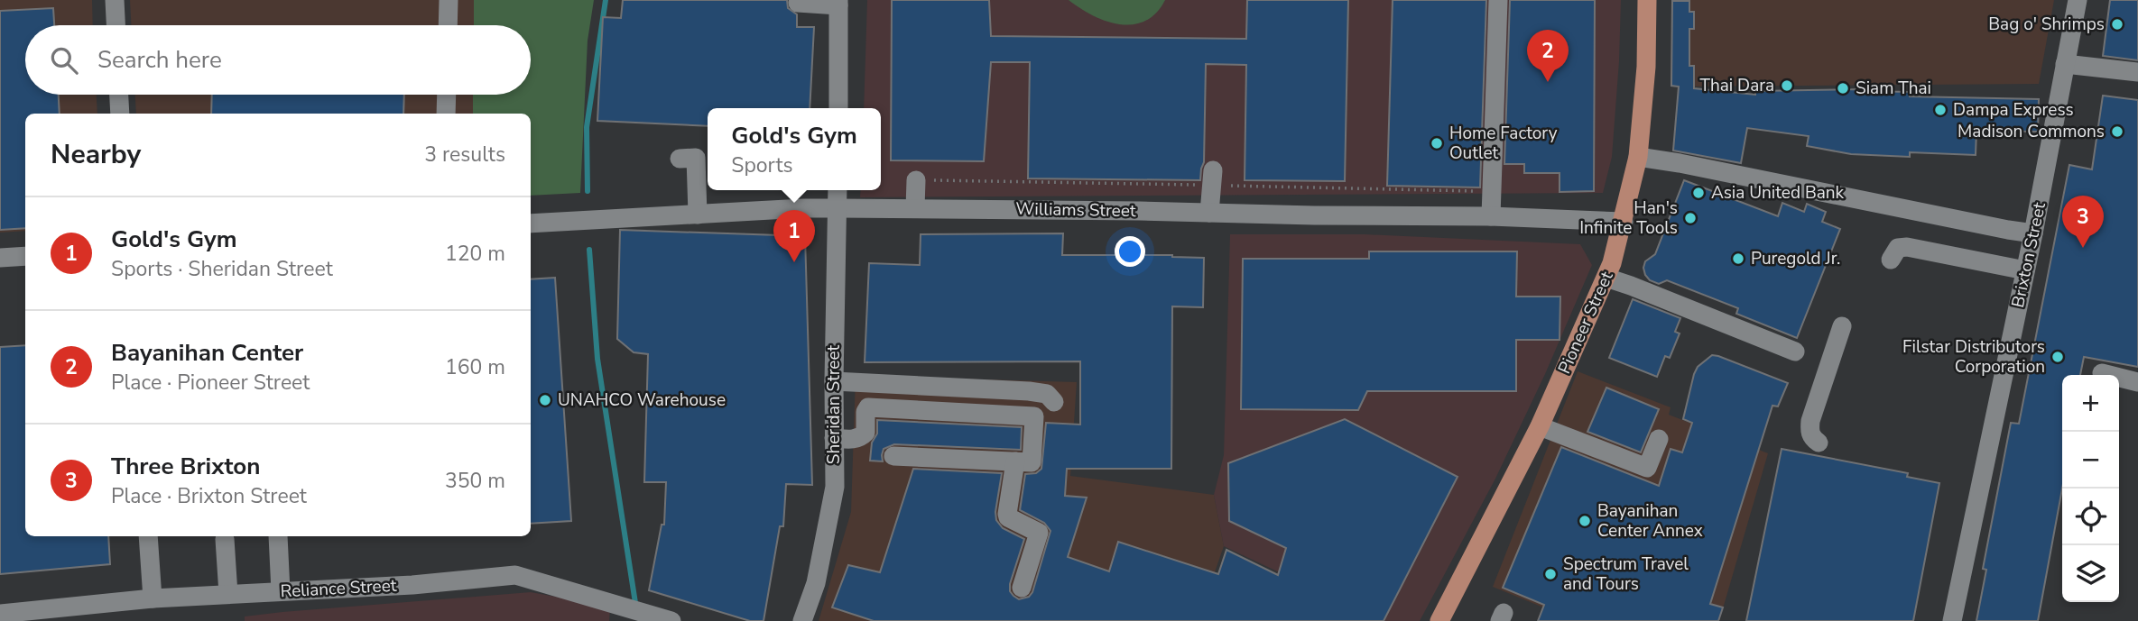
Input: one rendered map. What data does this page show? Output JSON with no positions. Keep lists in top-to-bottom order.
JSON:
{
  "streets": {
    "main road": ["Pioneer Street"],
    "street": [
      "Williams Street",
      "Brixton Street",
      "Sheridan Street",
      "Reliance Street"
    ]
  },
  "crossings": [
    ["Williams Street", "Pioneer Street"],
    ["Williams Street", "Sheridan Street"]
  ],
  "places": [
    "Bag o' Shrimps",
    "Thai Dara",
    "Siam Thai",
    "Dampa Express",
    "Madison Commons",
    "Home Factory Outlet",
    "Asia United Bank",
    "Han's Infinite Tools",
    "Puregold Jr.",
    "Filstar Distributors Corporation",
    "UNAHCO Warehouse",
    "Bayanihan Center Annex",
    "Spectrum Travel and Tours"
  ],
  "page": {
    "search": "Search here",
    "pins": ["2", "3", "1"],
    "popup": ["Gold's Gym", "Sports"],
    "heading": ["Nearby", "3 results"],
    "list": [
      {
        "mark": "1",
        "name": "Gold's Gym",
        "note": "Sports · Sheridan Street",
        "value": "120 m"
      },
      {
        "mark": "2",
        "name": "Bayanihan Center",
        "note": "Place · Pioneer Street",
        "value": "160 m"
      },
      {
        "mark": "3",
        "name": "Three Brixton",
        "note": "Place · Brixton Street",
        "value": "350 m"
      }
    ],
    "map_buttons": ["+", "−"]
  }
}
